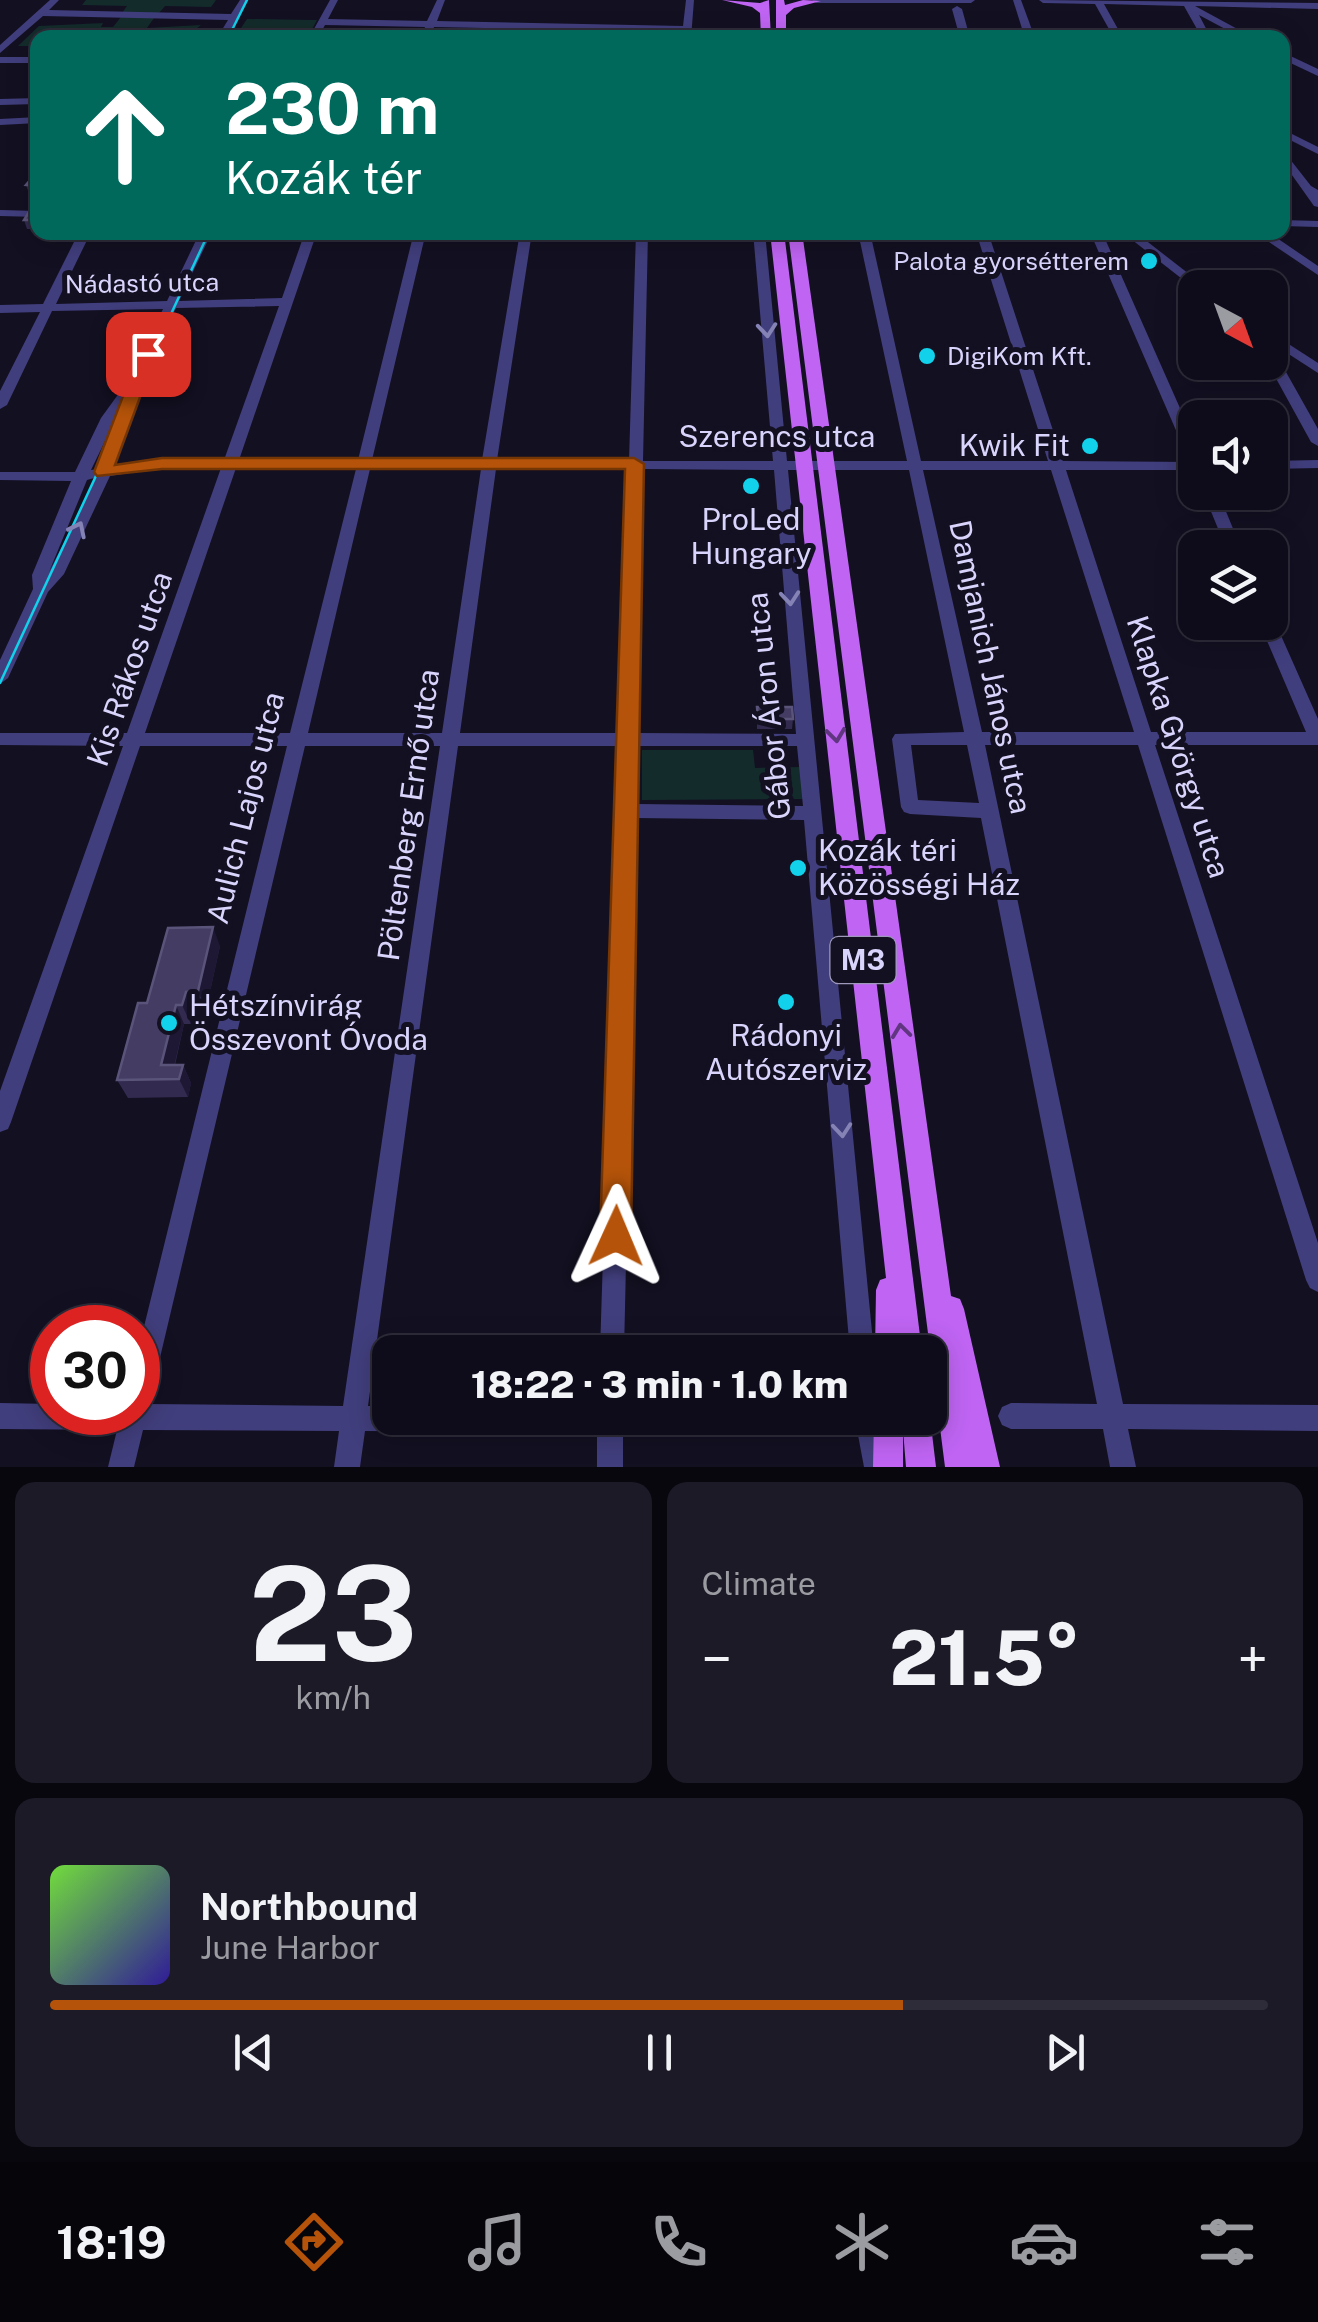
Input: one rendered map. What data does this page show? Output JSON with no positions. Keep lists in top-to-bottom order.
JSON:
{
  "streets": {
    "main road": ["M3"],
    "street": [
      "Nádastó utca",
      "Szerencs utca",
      "Damjanich János utca",
      "Kis Rákos utca",
      "Gábor Áron utca",
      "Klapka György utca",
      "Aulich Lajos utca",
      "Pöltenberg Ernő utca"
    ]
  },
  "crossings": [
    ["Nádastó utca", "Kis Rákos utca"],
    ["Szerencs utca", "Damjanich János utca"],
    ["Szerencs utca", "Kis Rákos utca"],
    ["Szerencs utca", "Gábor Áron utca"],
    ["Szerencs utca", "Klapka György utca"],
    ["Szerencs utca", "Aulich Lajos utca"],
    ["Szerencs utca", "Pöltenberg Ernő utca"],
    ["Szerencs utca", "M3"]
  ],
  "places": [
    "Palota gyorsétterem",
    "DigiKom Kft.",
    "Kwik Fit",
    "ProLed Hungary",
    "Kozák téri Közösségi Ház",
    "Rádonyi Autószerviz",
    "Hétszínvirág Összevont Óvoda"
  ],
  "north": "bottom right",
  "page": {
    "turn": ["230 m", "Kozák tér"],
    "limit": "30",
    "trip": "18:22 · 3 min · 1.0 km",
    "tile": [
      ["23", "km/h"],
      "Climate"
    ],
    "heat": ["−", "21.5°", "+"],
    "song": ["Northbound", "June Harbor"],
    "tabs": "18:19"
  }
}
